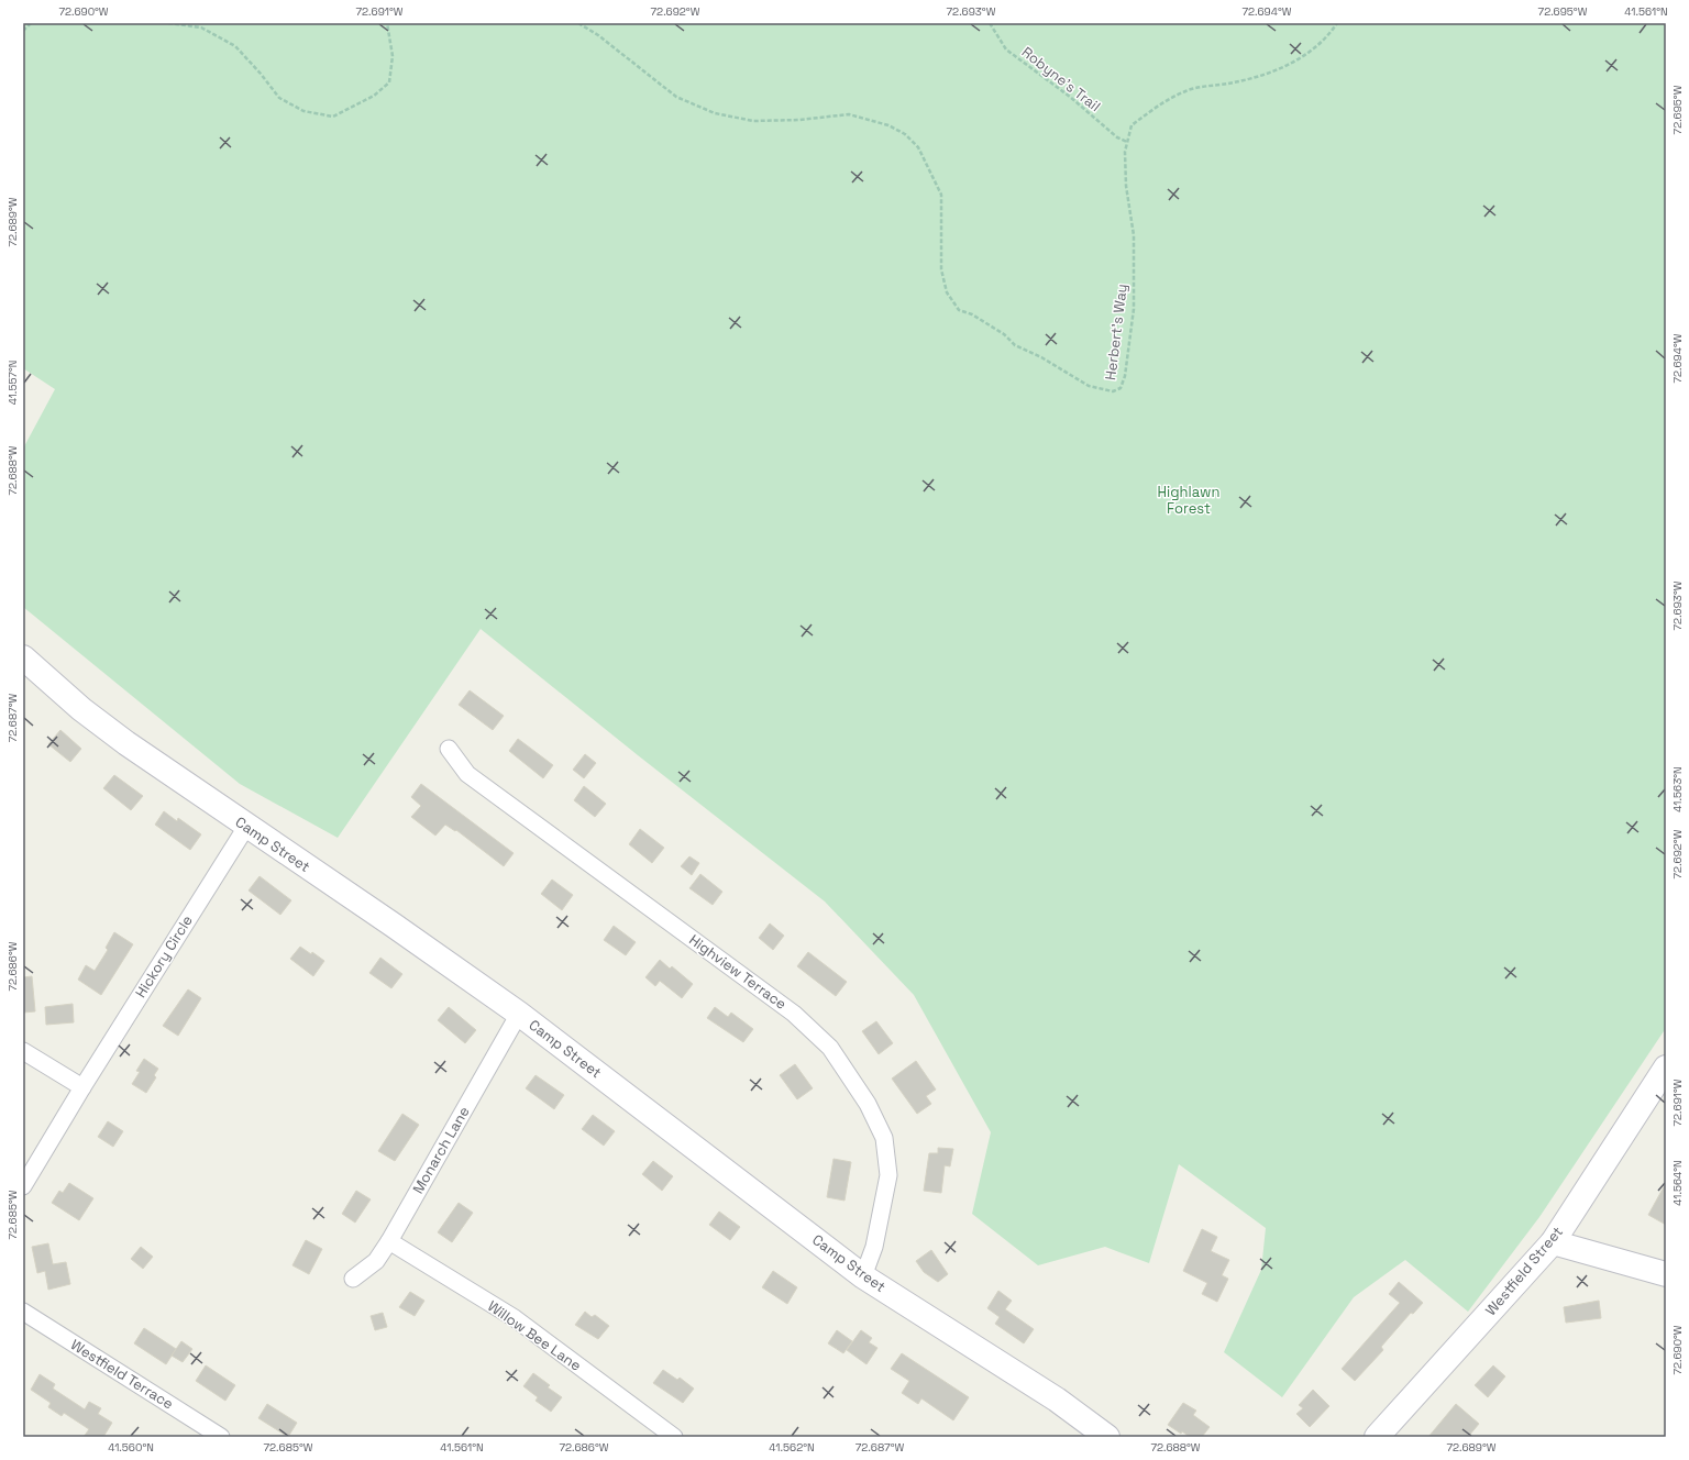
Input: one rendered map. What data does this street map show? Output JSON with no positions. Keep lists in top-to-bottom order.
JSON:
{
  "streets": {
    "street": [
      "Camp Street",
      "Hickory Circle",
      "Highview Terrace",
      "Monarch Lane",
      "Westfield Street",
      "Willow Bee Lane",
      "Westfield Terrace"
    ],
    "path": ["Robyne's Trail", "Herbert's Way"]
  },
  "crossings": [
    ["Robyne's Trail", "Herbert's Way"],
    ["Camp Street", "Hickory Circle"],
    ["Camp Street", "Highview Terrace"],
    ["Camp Street", "Monarch Lane"],
    ["Monarch Lane", "Willow Bee Lane"]
  ],
  "parks": ["Highlawn Forest"],
  "coordinates": [
    "72.690°W",
    "72.691°W",
    "72.692°W",
    "72.693°W",
    "72.694°W",
    "72.695°W",
    "41.561°N",
    "72.689°W",
    "41.557°N",
    "72.688°W",
    "72.687°W",
    "41.563°N",
    "72.686°W",
    "41.564°N",
    "72.685°W",
    "41.560°N",
    "41.562°N"
  ]
}
